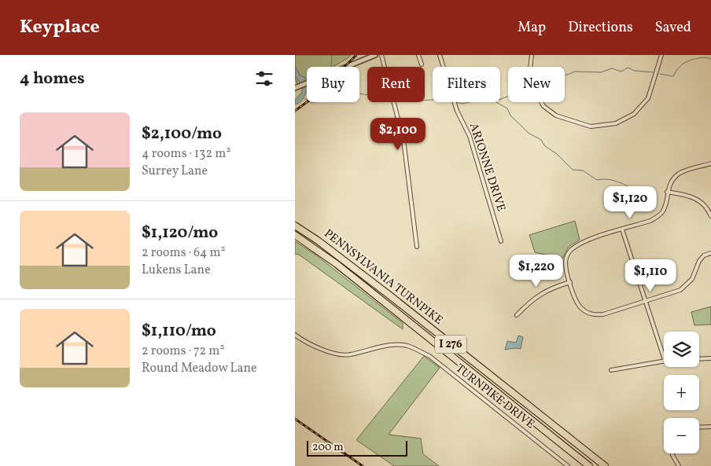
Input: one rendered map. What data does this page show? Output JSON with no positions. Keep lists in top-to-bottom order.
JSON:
{
  "streets": {
    "highway": ["PENNSYLVANIA TURNPIKE", "I 276"],
    "street": ["ARIONNE DRIVE", "TURNPIKE DRIVE"]
  },
  "scale_bar": "200 m",
  "page": {
    "header": "Keyplace",
    "nav": ["Map", "Directions", "Saved"],
    "heading": "4 homes",
    "chip": [
      "Buy",
      "Rent",
      "Filters",
      "New"
    ],
    "list": [
      {
        "name": "$2,100/mo",
        "note": "4 rooms · 132 m² · Surrey Lane"
      },
      {
        "name": "$1,120/mo",
        "note": "2 rooms · 64 m² · Lukens Lane"
      },
      {
        "name": "$1,110/mo",
        "note": "2 rooms · 72 m² · Round Meadow Lane"
      }
    ],
    "price": [
      "$2,100",
      "$1,120",
      "$1,220",
      "$1,110"
    ],
    "map_buttons": ["+", "−"],
    "scale": "200 m"
  }
}
